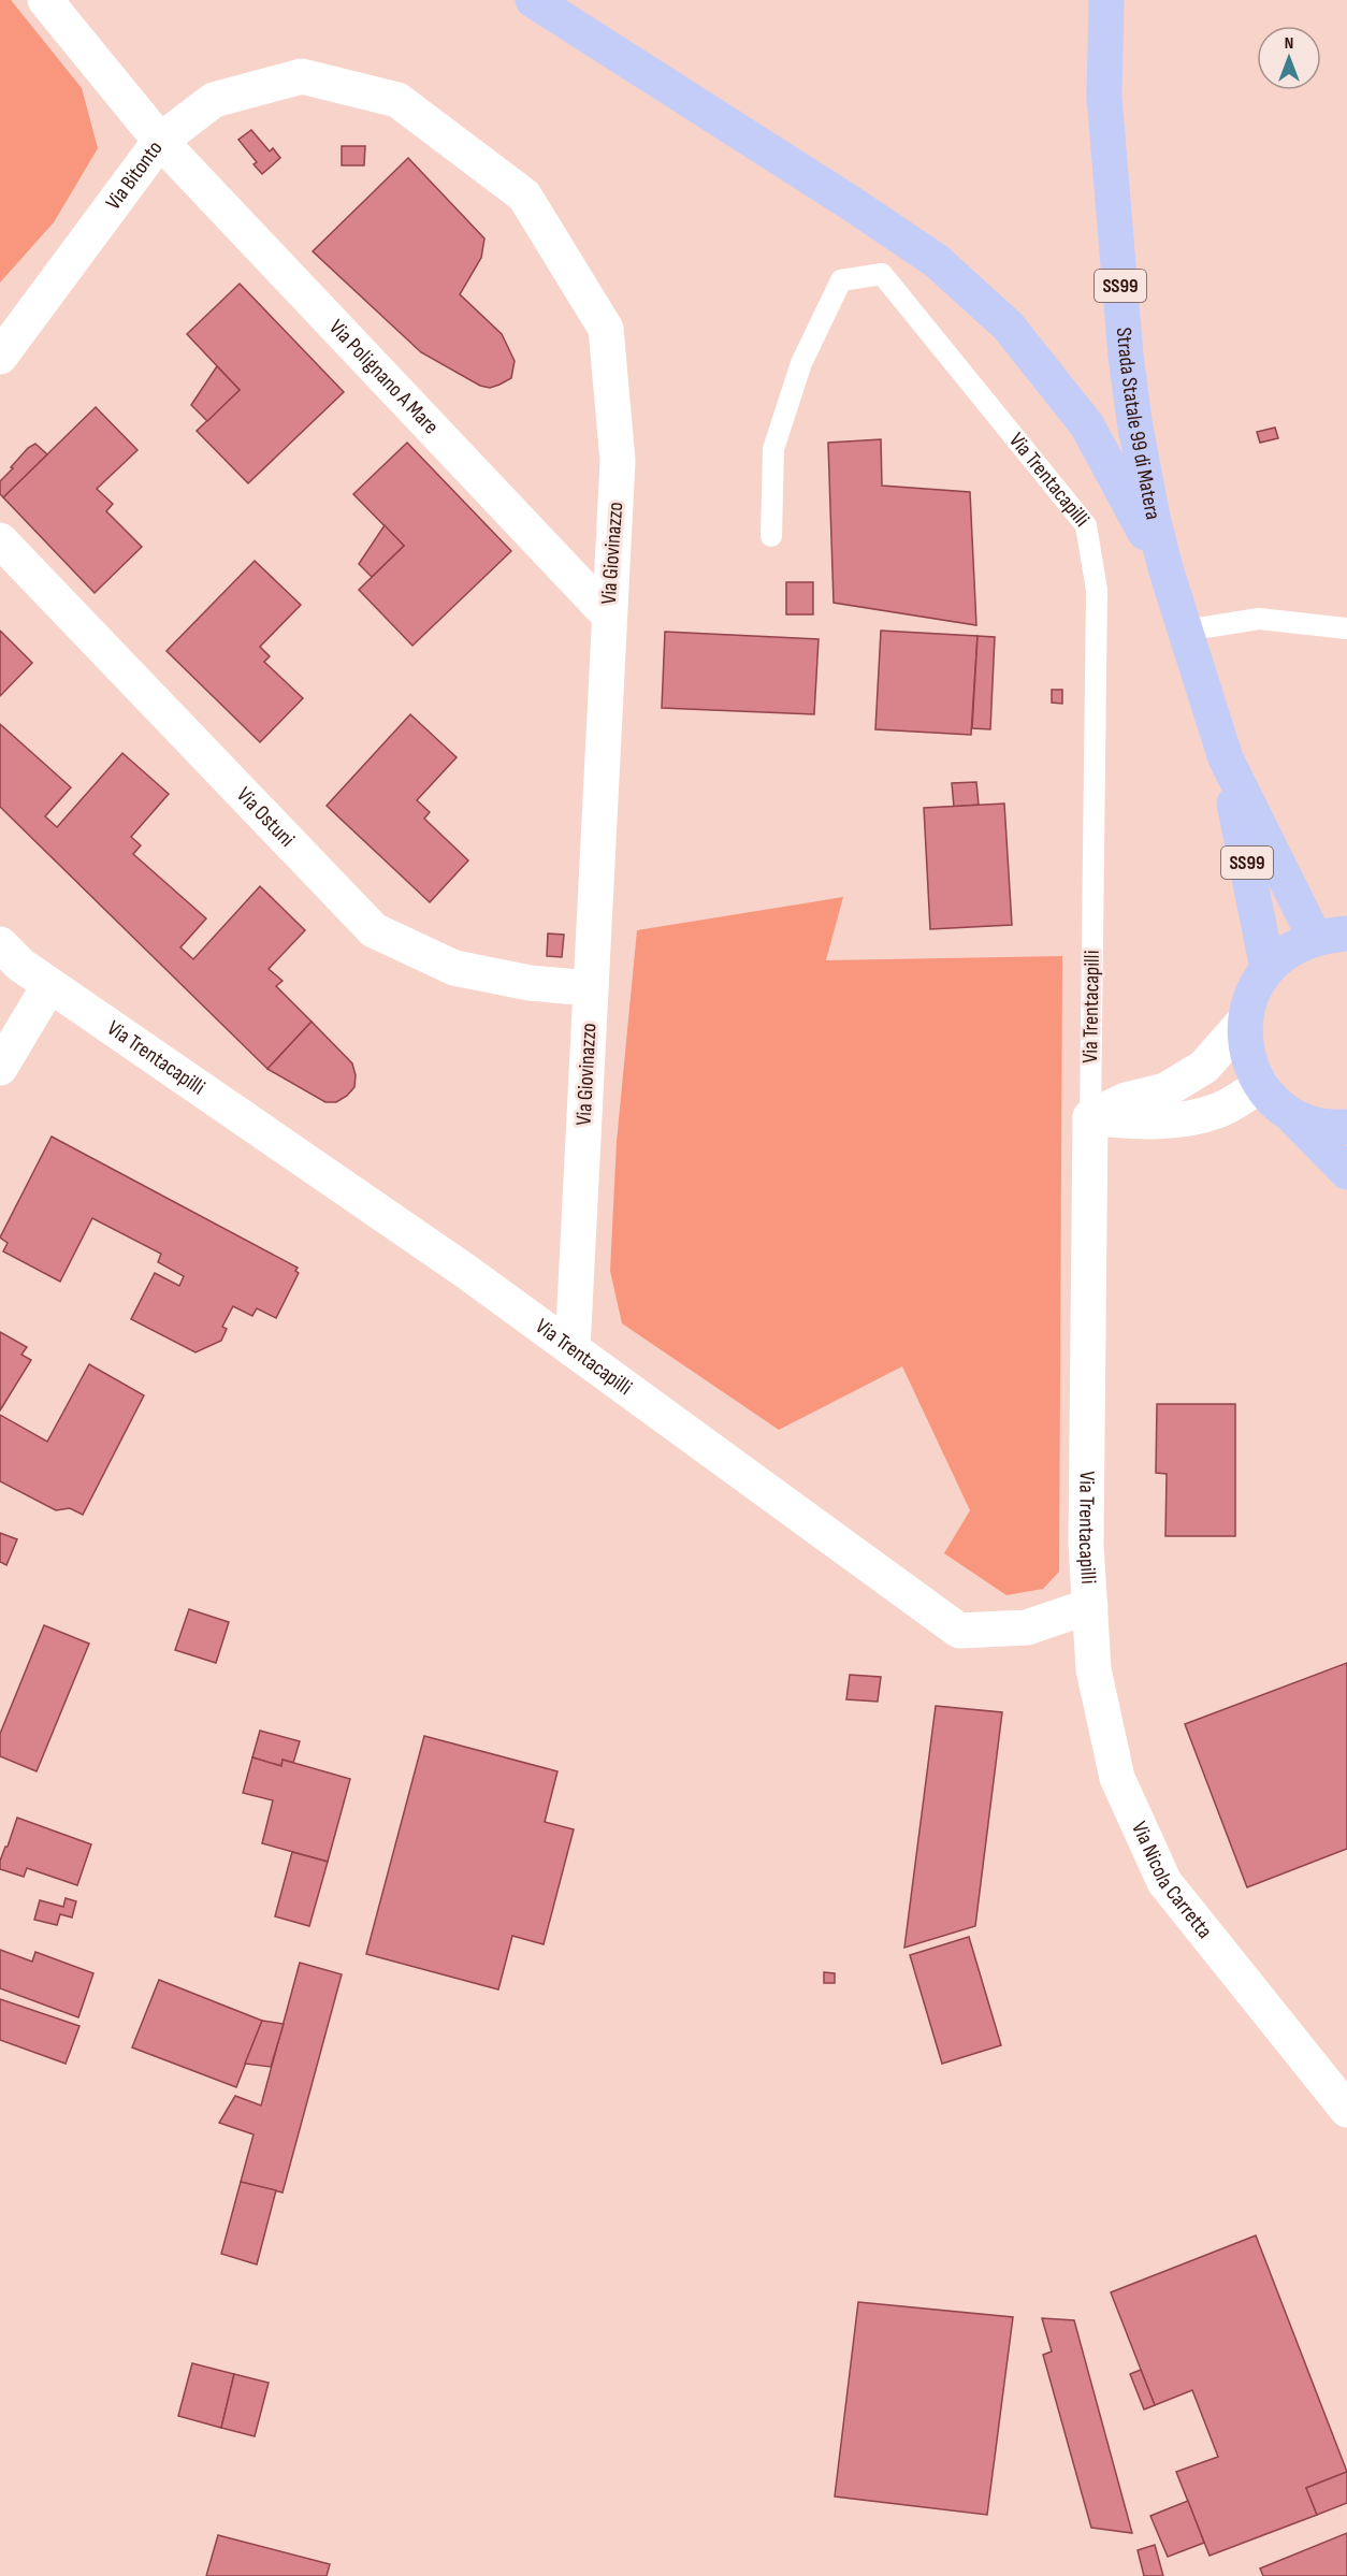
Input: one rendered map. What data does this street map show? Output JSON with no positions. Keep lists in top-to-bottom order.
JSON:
{
  "streets": {
    "main road": ["SS99", "Strada Statale 99 di Matera"],
    "street": [
      "Via Bitonto",
      "Via Polignano A Mare",
      "Via Trentacapilli",
      "Via Giovinazzo",
      "Via Ostuni",
      "Via Nicola Carretta"
    ]
  },
  "crossings": [
    ["Via Bitonto", "Via Polignano A Mare"],
    ["Via Bitonto", "Via Giovinazzo"],
    ["Via Polignano A Mare", "Via Giovinazzo"],
    ["Via Trentacapilli", "Via Giovinazzo"],
    ["Via Trentacapilli", "Via Nicola Carretta"],
    ["Via Giovinazzo", "Via Ostuni"]
  ],
  "north": "top"
}
